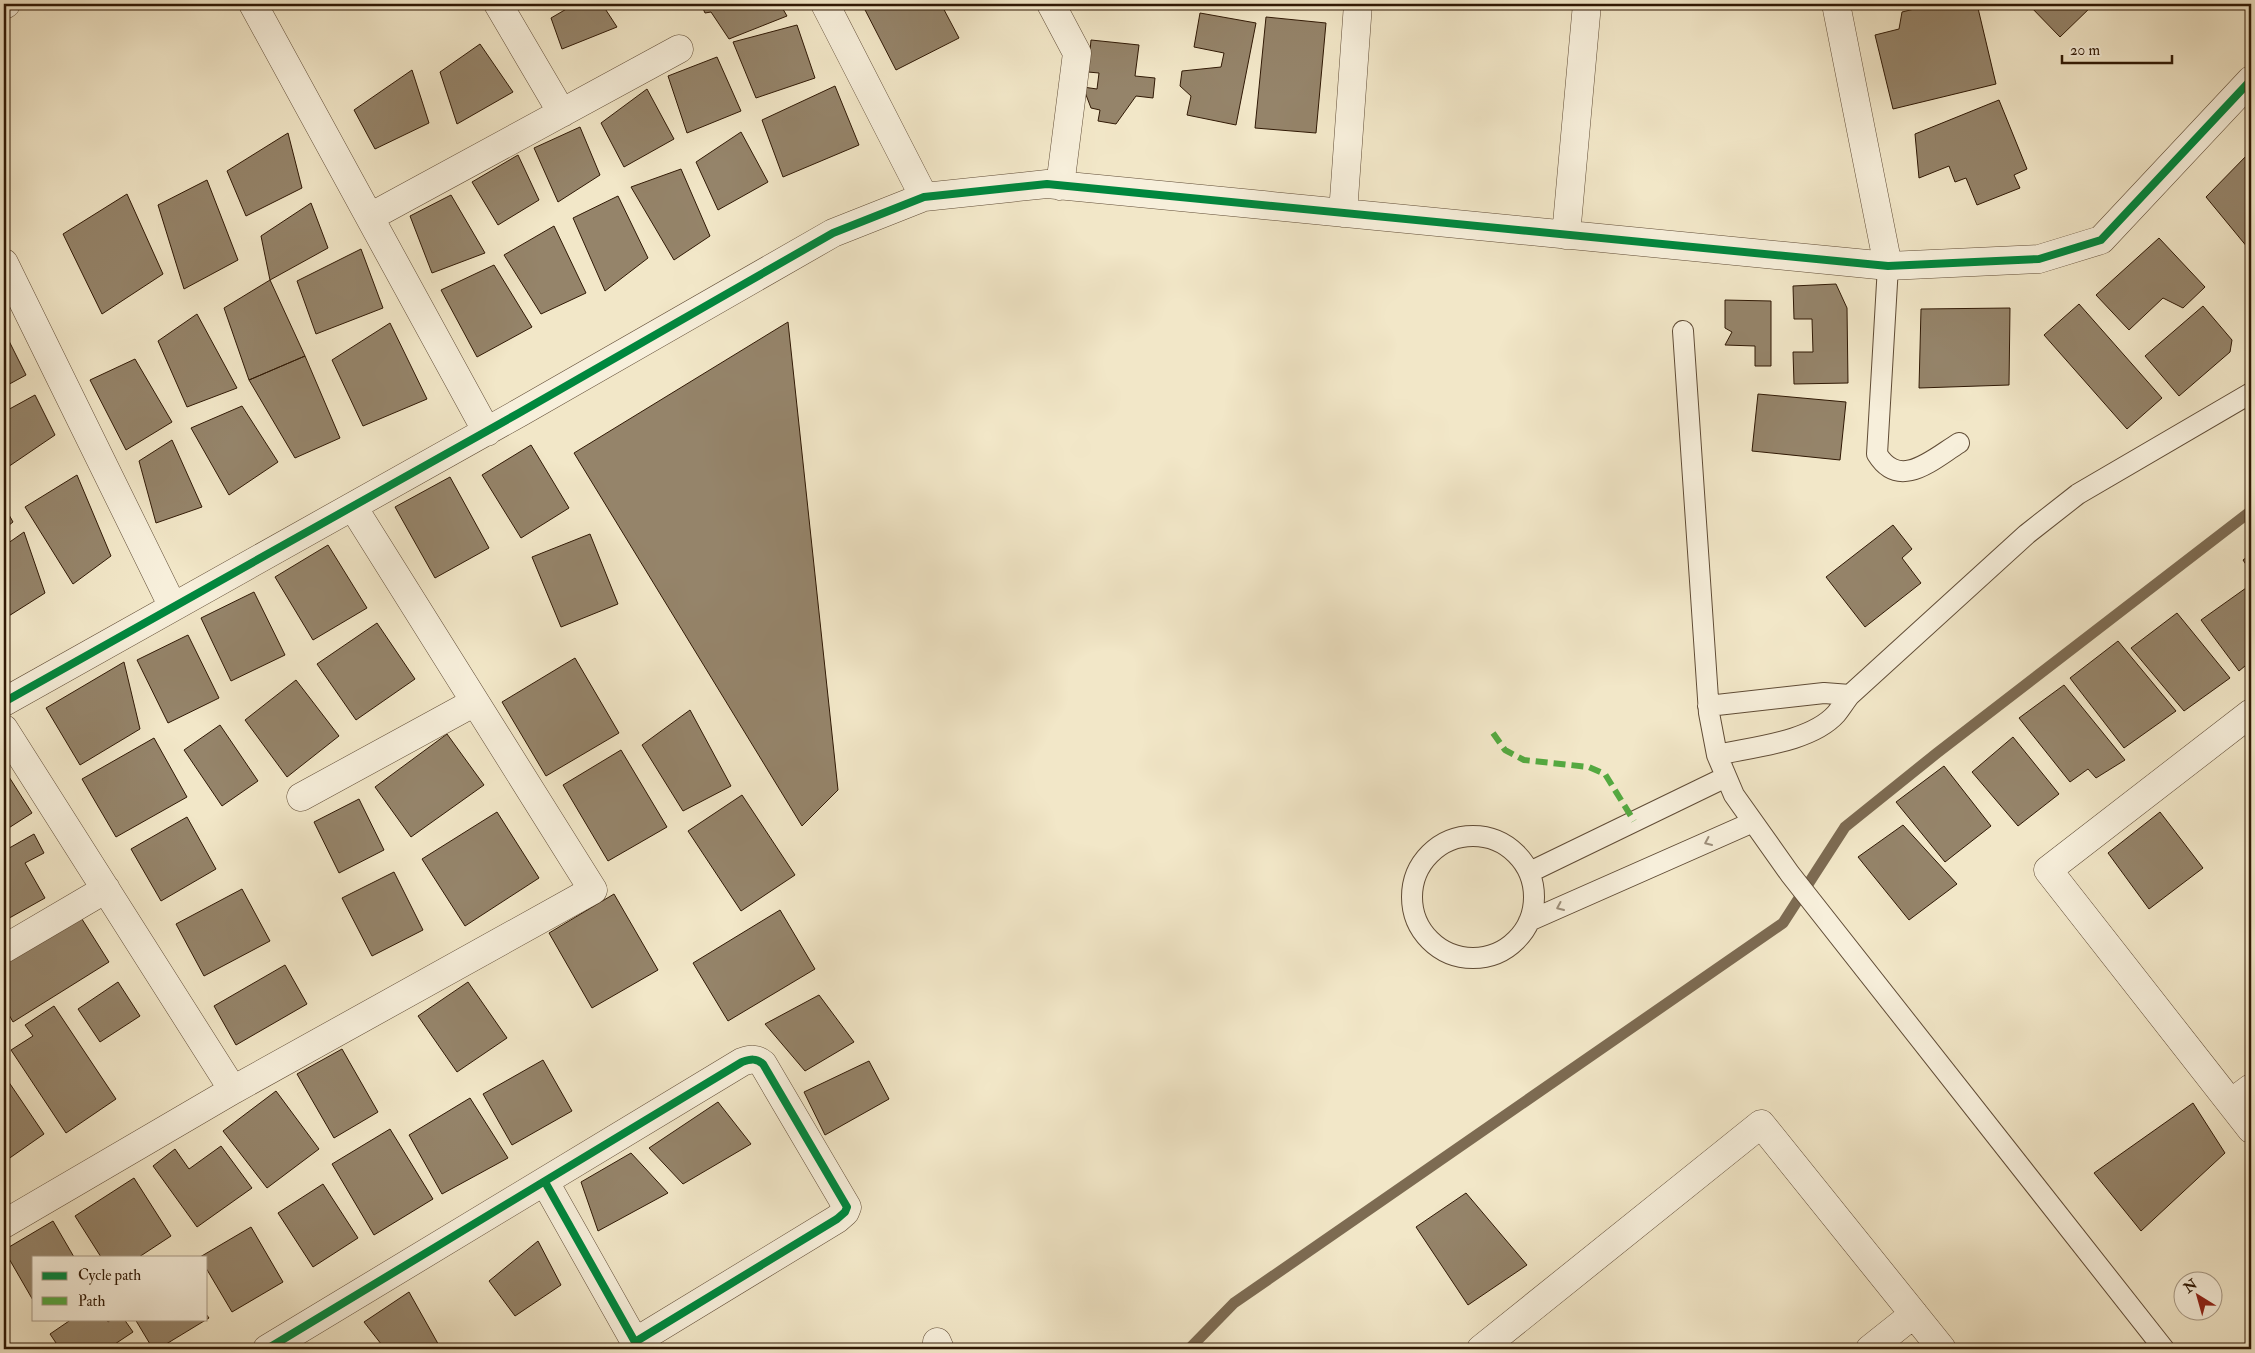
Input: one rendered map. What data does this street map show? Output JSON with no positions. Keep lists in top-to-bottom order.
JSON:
{
  "legend": ["Cycle path", "Path"],
  "scale_bar": "20 m",
  "north": "top left"
}
